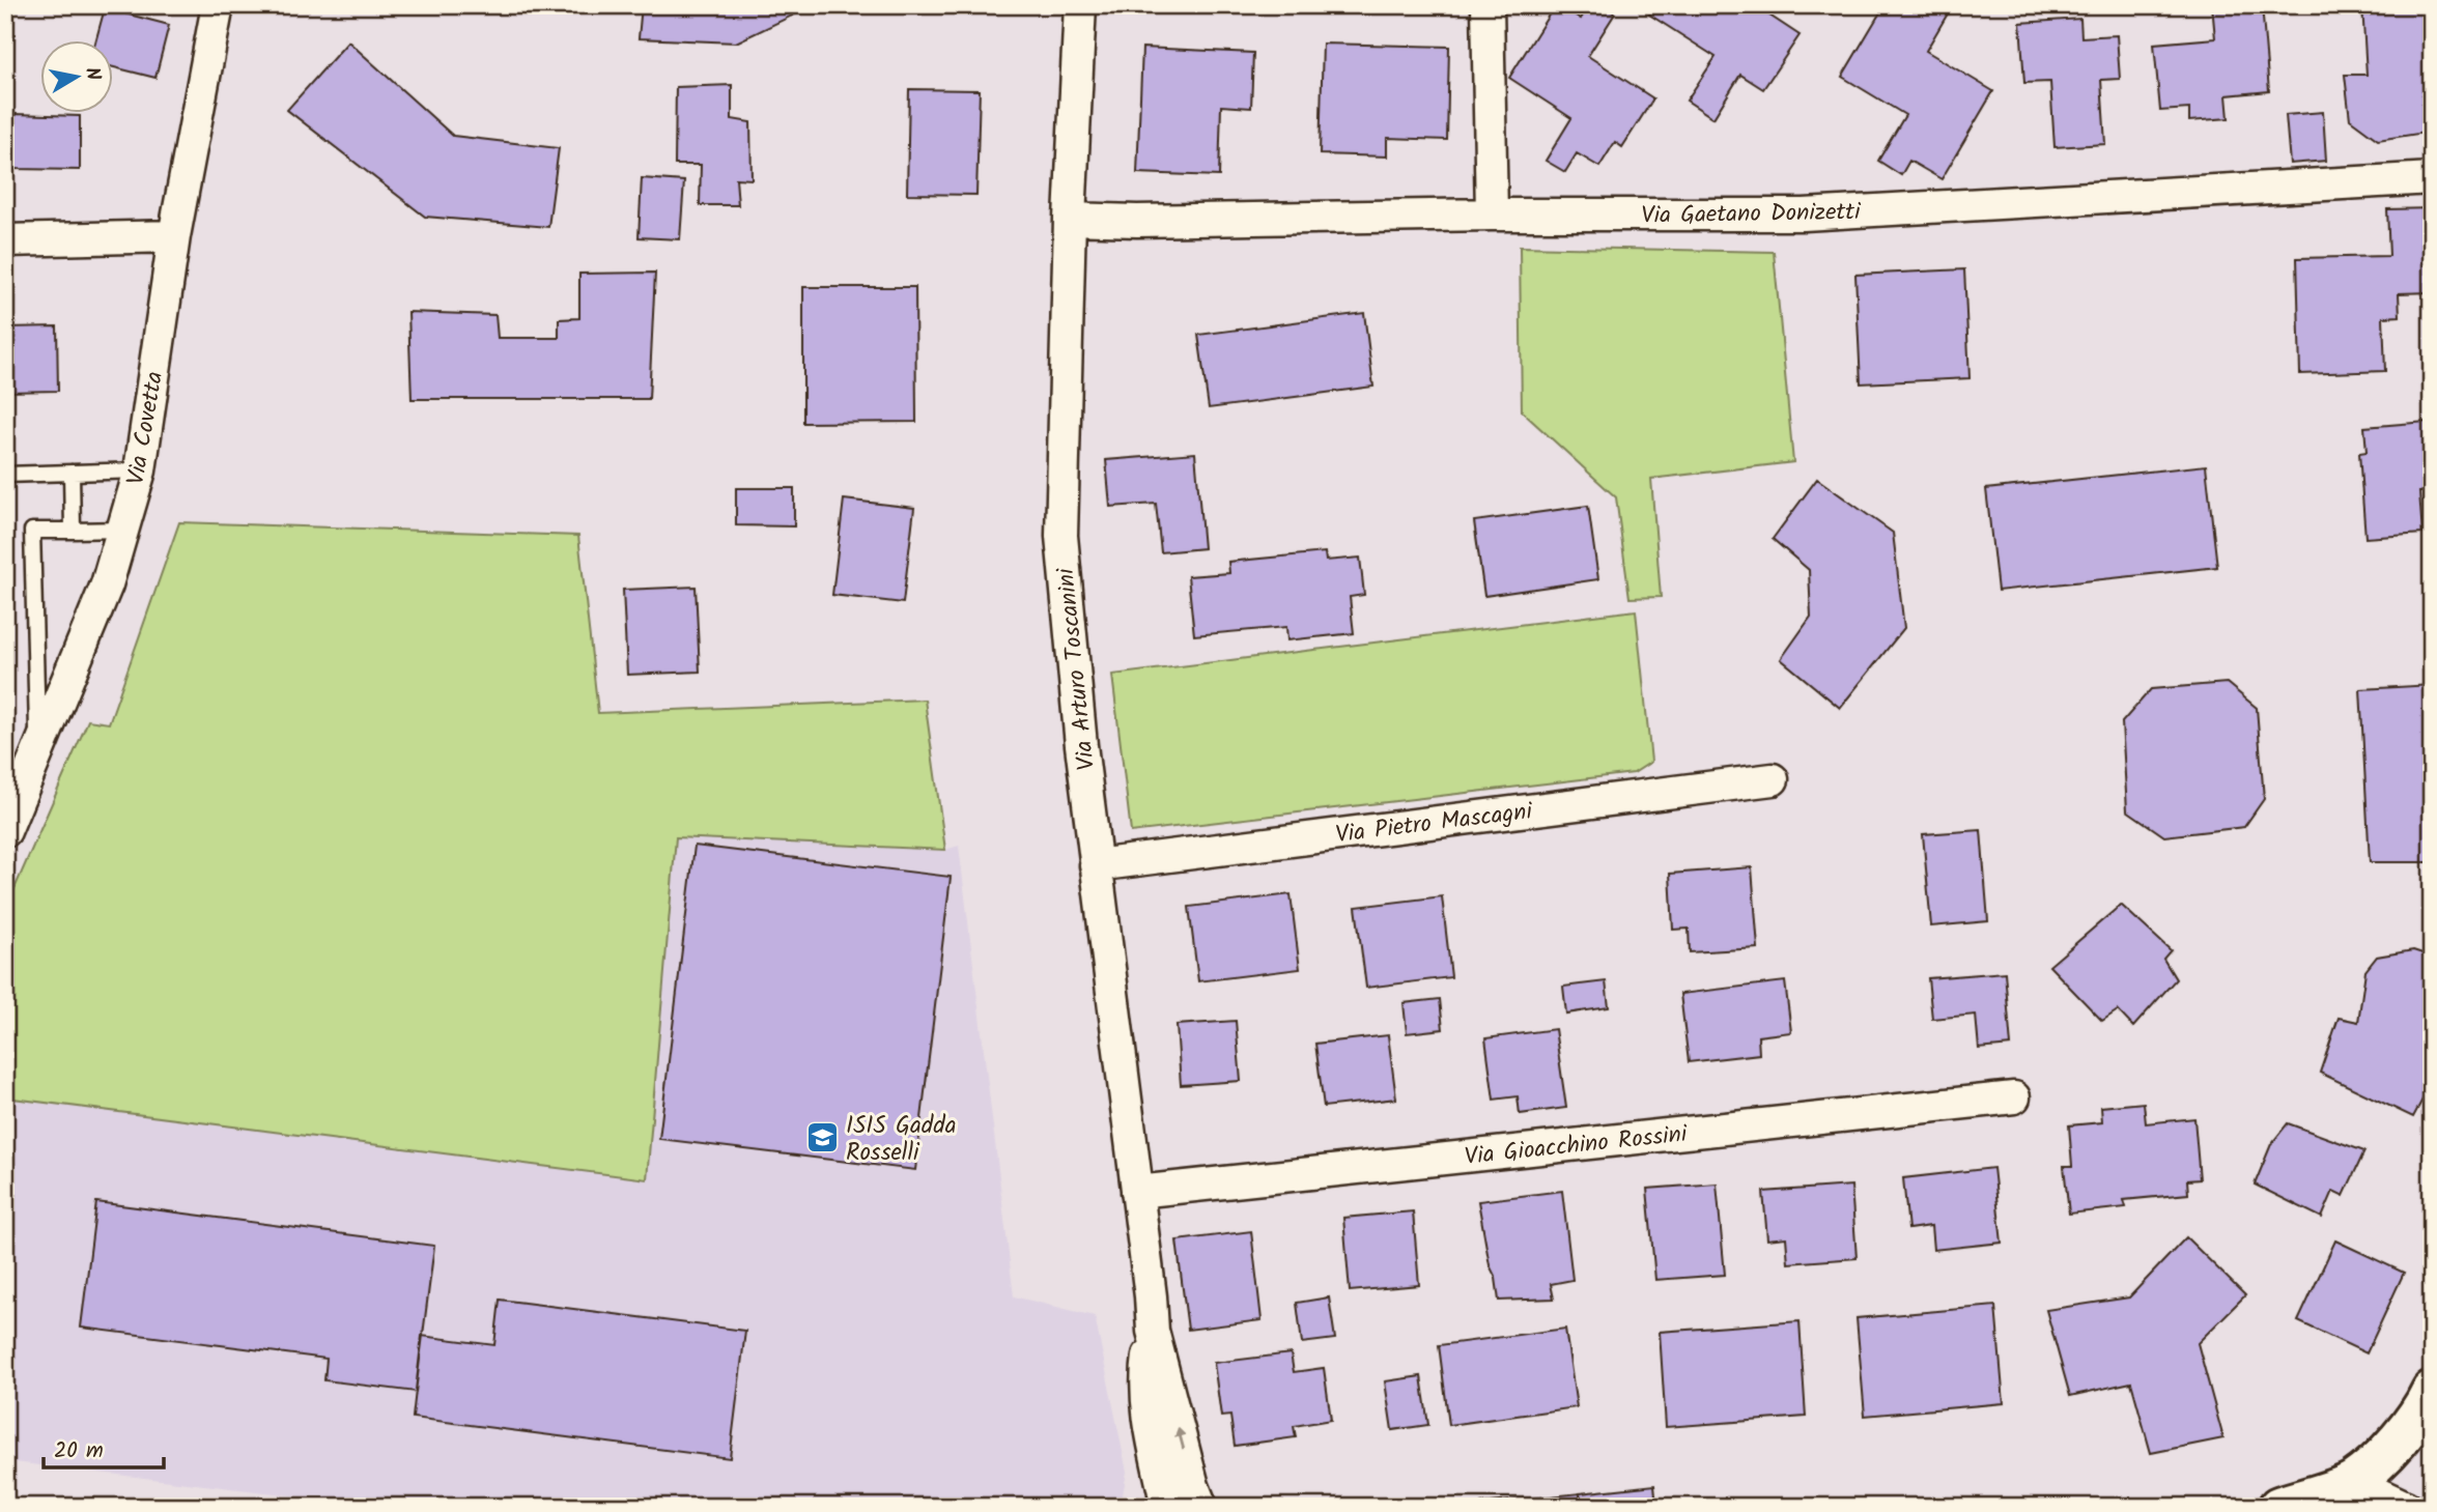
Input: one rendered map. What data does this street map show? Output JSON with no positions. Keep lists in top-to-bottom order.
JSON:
{
  "streets": {
    "street": [
      "Via Gaetano Donizetti",
      "Via Covetta",
      "Via Arturo Toscanini",
      "Via Pietro Mascagni",
      "Via Gioacchino Rossini"
    ]
  },
  "crossings": [
    ["Via Gaetano Donizetti", "Via Arturo Toscanini"],
    ["Via Arturo Toscanini", "Via Pietro Mascagni"],
    ["Via Arturo Toscanini", "Via Gioacchino Rossini"]
  ],
  "places": {
    "school or university": ["ISIS Gadda Rosselli"]
  },
  "scale_bar": "20 m",
  "north": "right"
}
